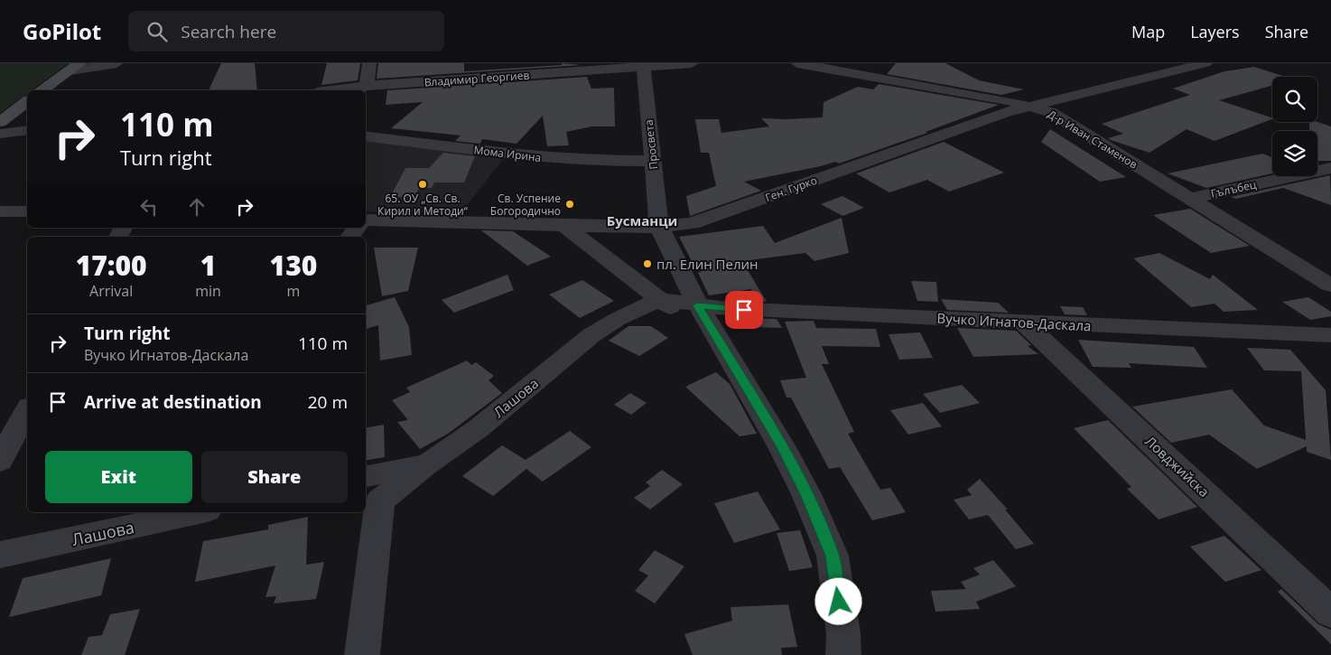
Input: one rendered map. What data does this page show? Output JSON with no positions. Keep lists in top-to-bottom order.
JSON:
{
  "streets": {
    "street": [
      "Владимир Георгиев",
      "Д-р Иван Стаменов",
      "Просвета",
      "Мома Ирина",
      "Ген. Гурко",
      "Гълъбец",
      "Вучко Игнатов-Даскала",
      "Лашова",
      "Ловджийска"
    ]
  },
  "crossings": [
    ["Владимир Георгиев", "Просвета"],
    ["Д-р Иван Стаменов", "Ген. Гурко"],
    ["Д-р Иван Стаменов", "Гълъбец"],
    ["Просвета", "Мома Ирина"],
    ["Просвета", "Ген. Гурко"],
    ["Вучко Игнатов-Даскала", "Лашова"],
    ["Вучко Игнатов-Даскала", "Ловджийска"]
  ],
  "districts": ["Бусманци"],
  "places": ["65. ОУ „Св. Св. Кирил и Методи“", "Св. Успение Богородично", "пл. Елин Пелин"],
  "page": {
    "header": "GoPilot",
    "search": "Search here",
    "nav": ["Map", "Layers", "Share"],
    "turn": ["110 m", "Turn right"],
    "eta": [
      "17:00",
      "Arrival",
      "1",
      "min",
      "130",
      "m"
    ],
    "list": [
      {
        "name": "Turn right",
        "note": "Вучко Игнатов-Даскала",
        "value": "110 m"
      },
      {
        "name": "Arrive at destination",
        "value": "20 m"
      }
    ],
    "buttons": ["Exit", "Share"]
  }
}
